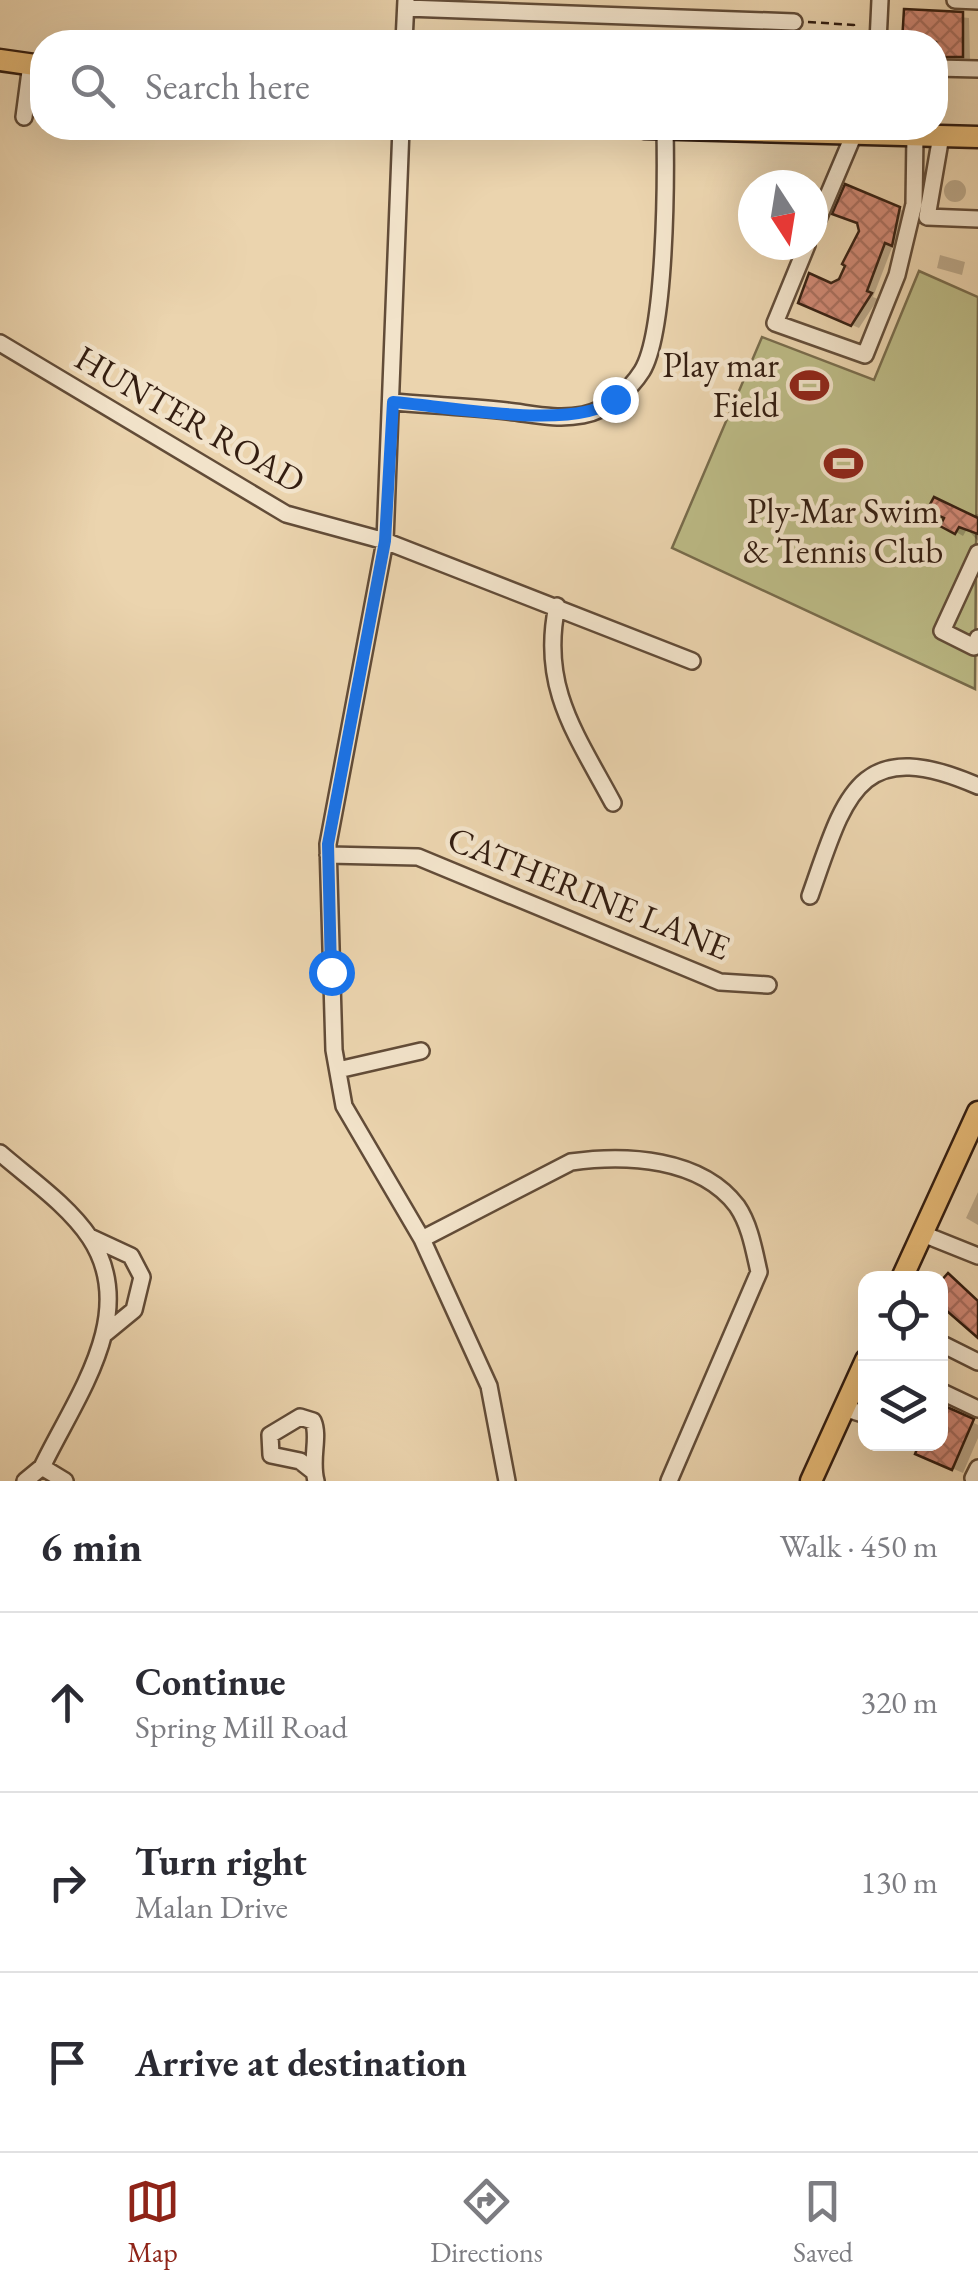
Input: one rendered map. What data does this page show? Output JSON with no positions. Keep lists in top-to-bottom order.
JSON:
{
  "streets": {
    "street": ["HUNTER ROAD", "CATHERINE LANE"]
  },
  "places": {
    "sports": ["Play mar Field", "Ply-Mar Swim & Tennis Club"]
  },
  "north": "bottom",
  "page": {
    "search": "Search here",
    "heading": ["6 min", "Walk · 450 m"],
    "list": [
      ["Continue", "Spring Mill Road", "320 m"],
      ["Turn right", "Malan Drive", "130 m"],
      "Arrive at destination"
    ],
    "nav": ["Map", "Directions", "Saved"]
  }
}
